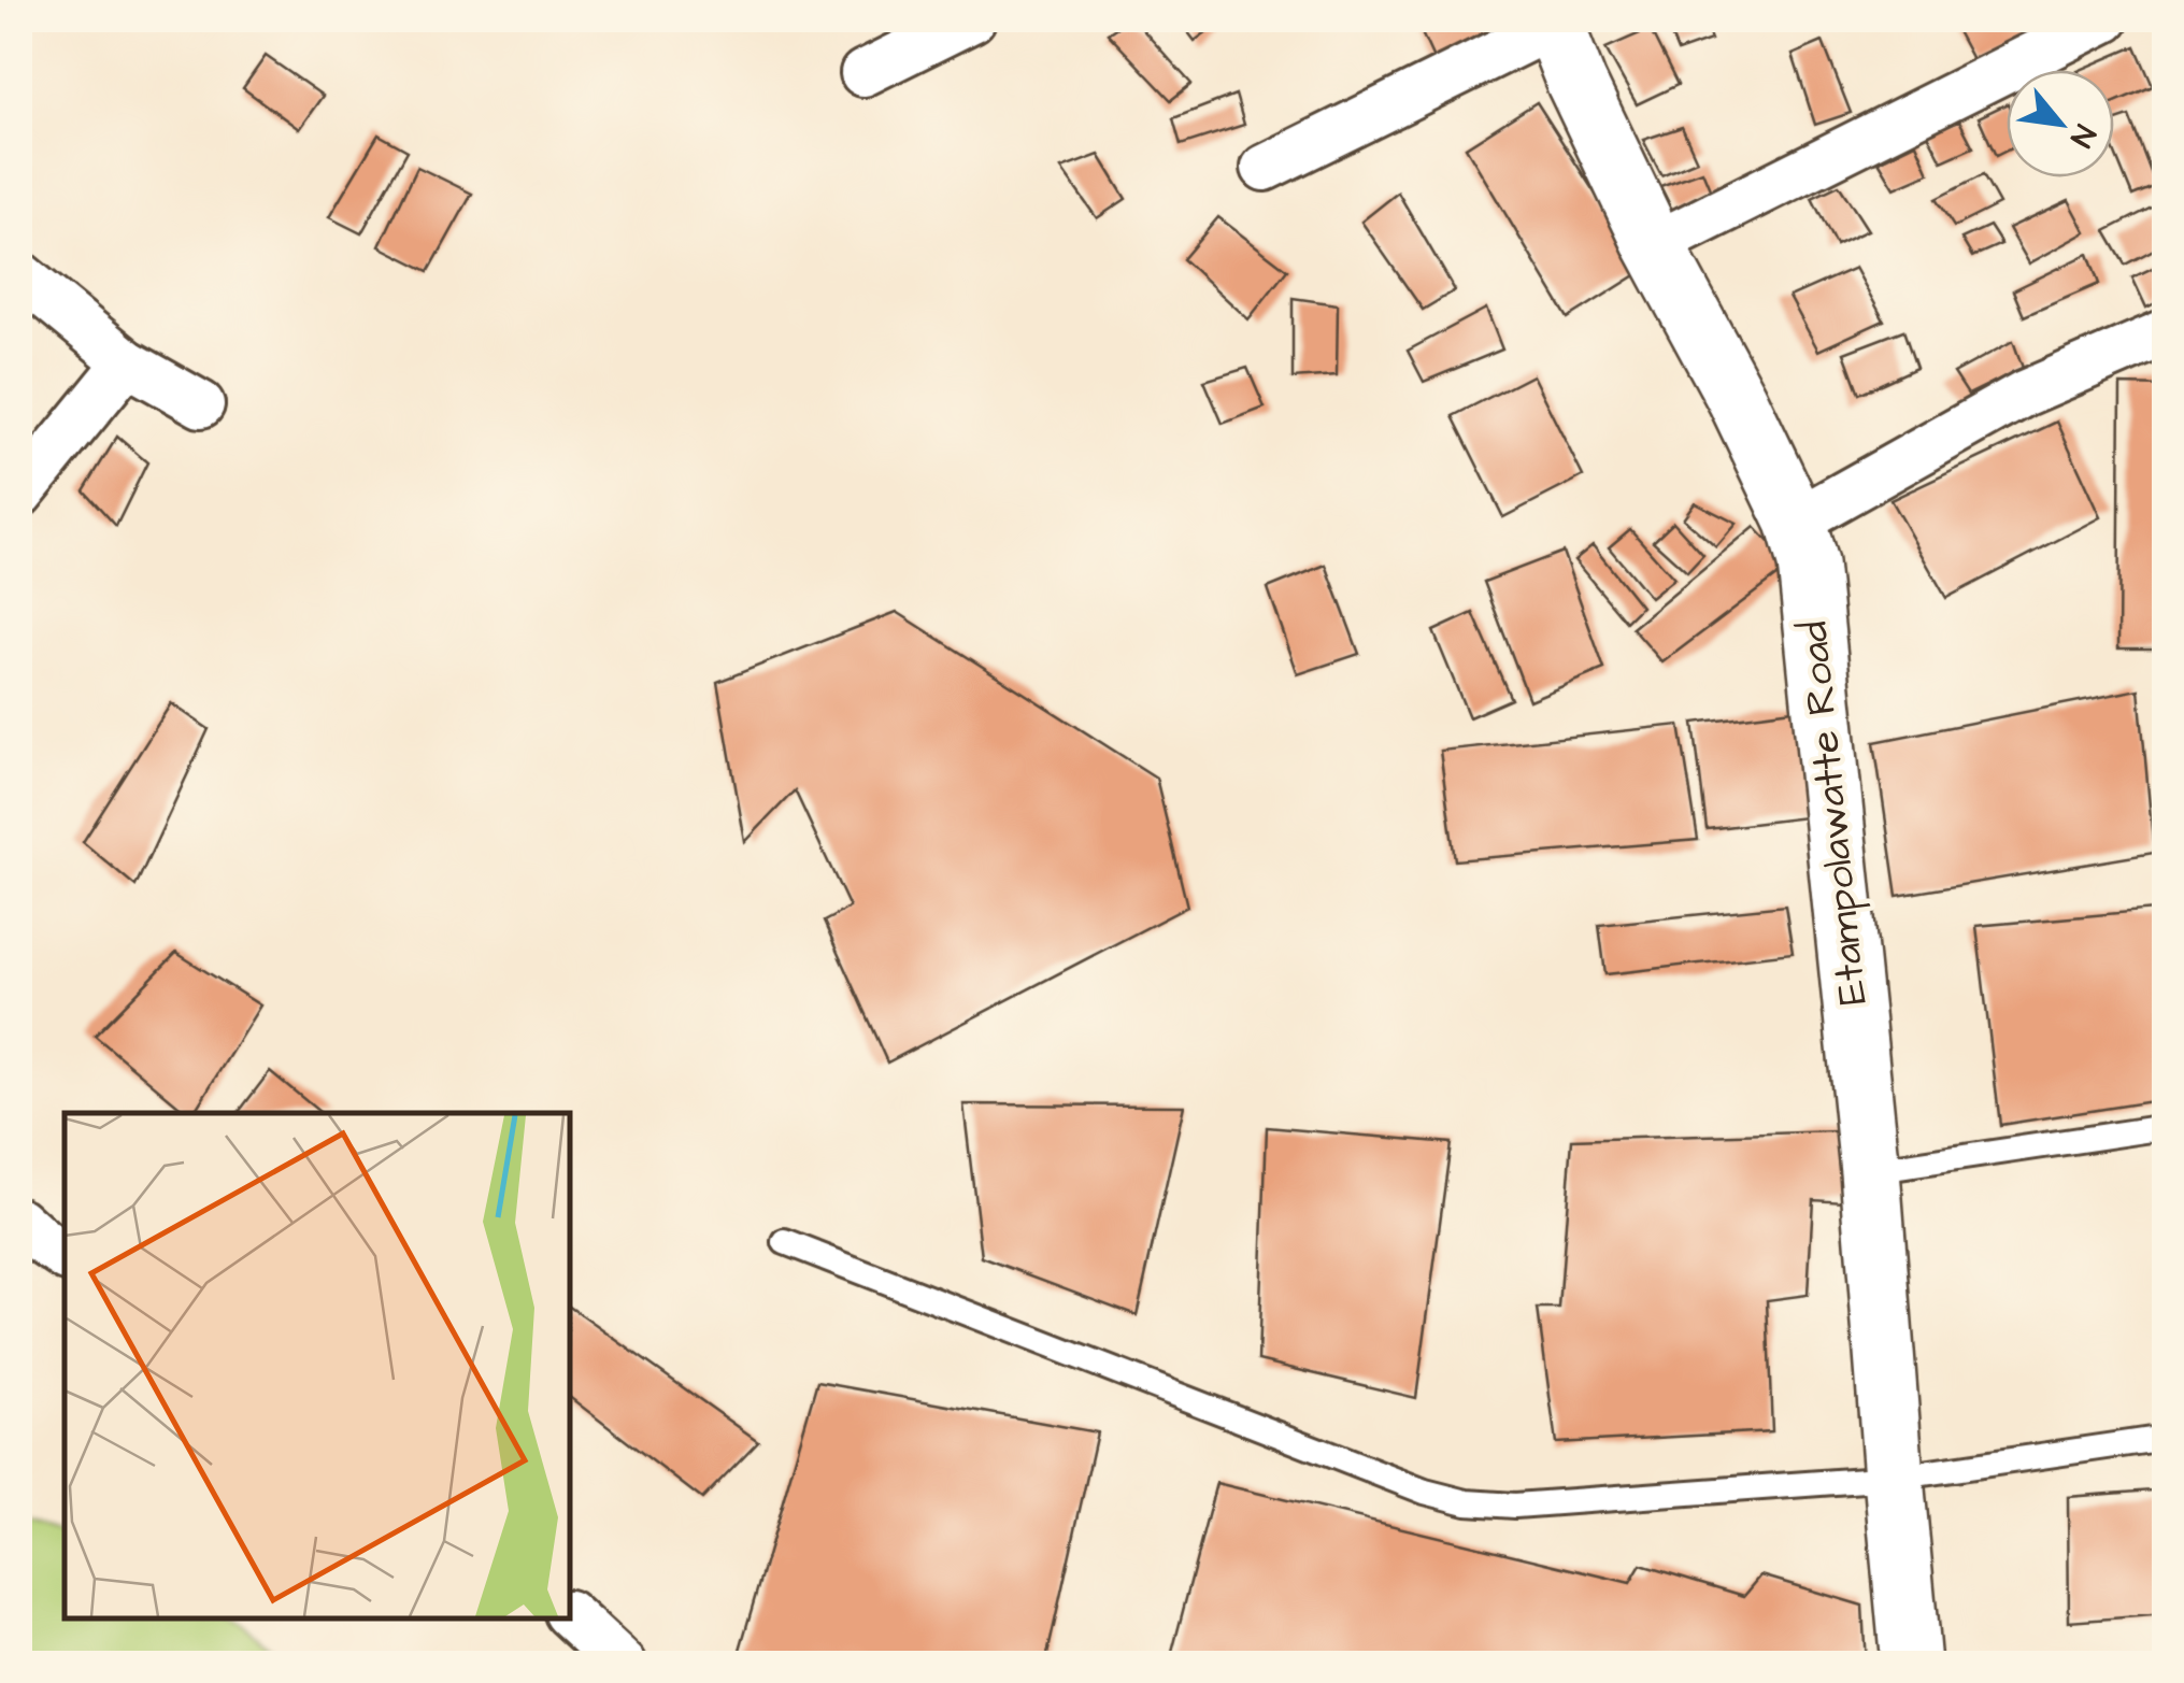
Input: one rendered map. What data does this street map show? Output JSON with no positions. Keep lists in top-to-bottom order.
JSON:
{
  "streets": {
    "street": ["Etampolawatte Road"]
  },
  "north": "bottom right"
}
